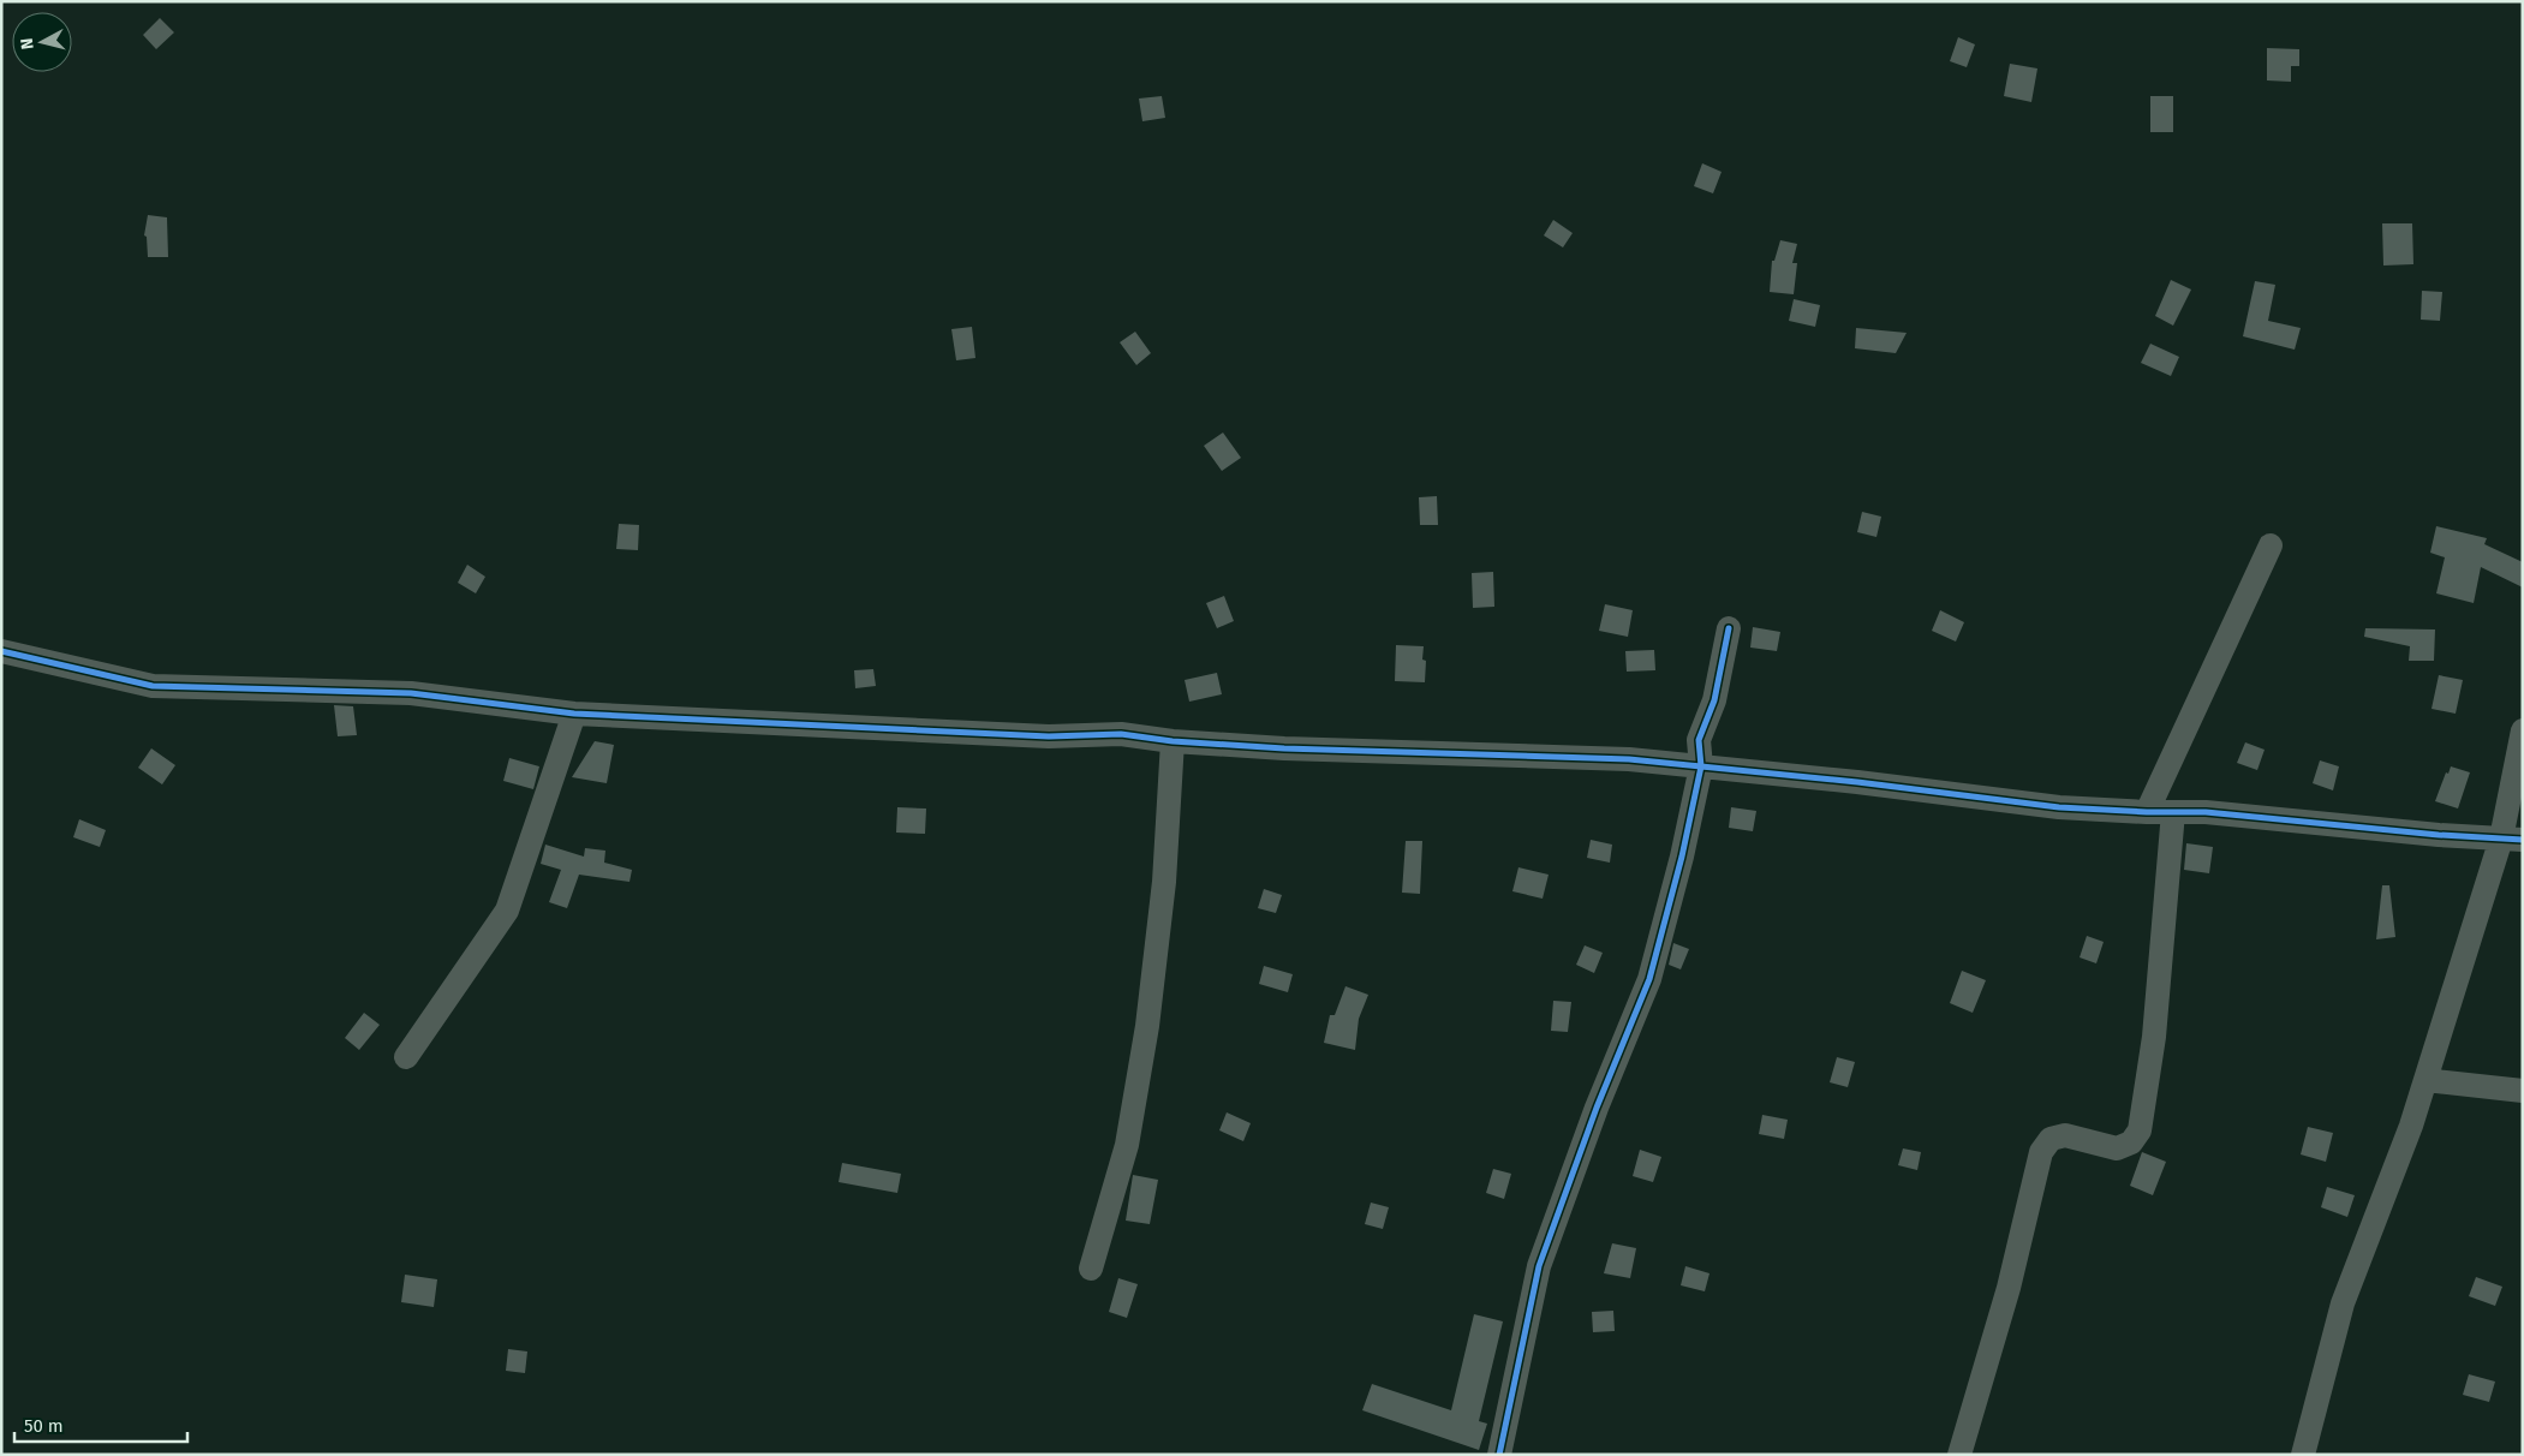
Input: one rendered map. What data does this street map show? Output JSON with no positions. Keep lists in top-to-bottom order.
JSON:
{
  "scale_bar": "50 m",
  "north": "left"
}
